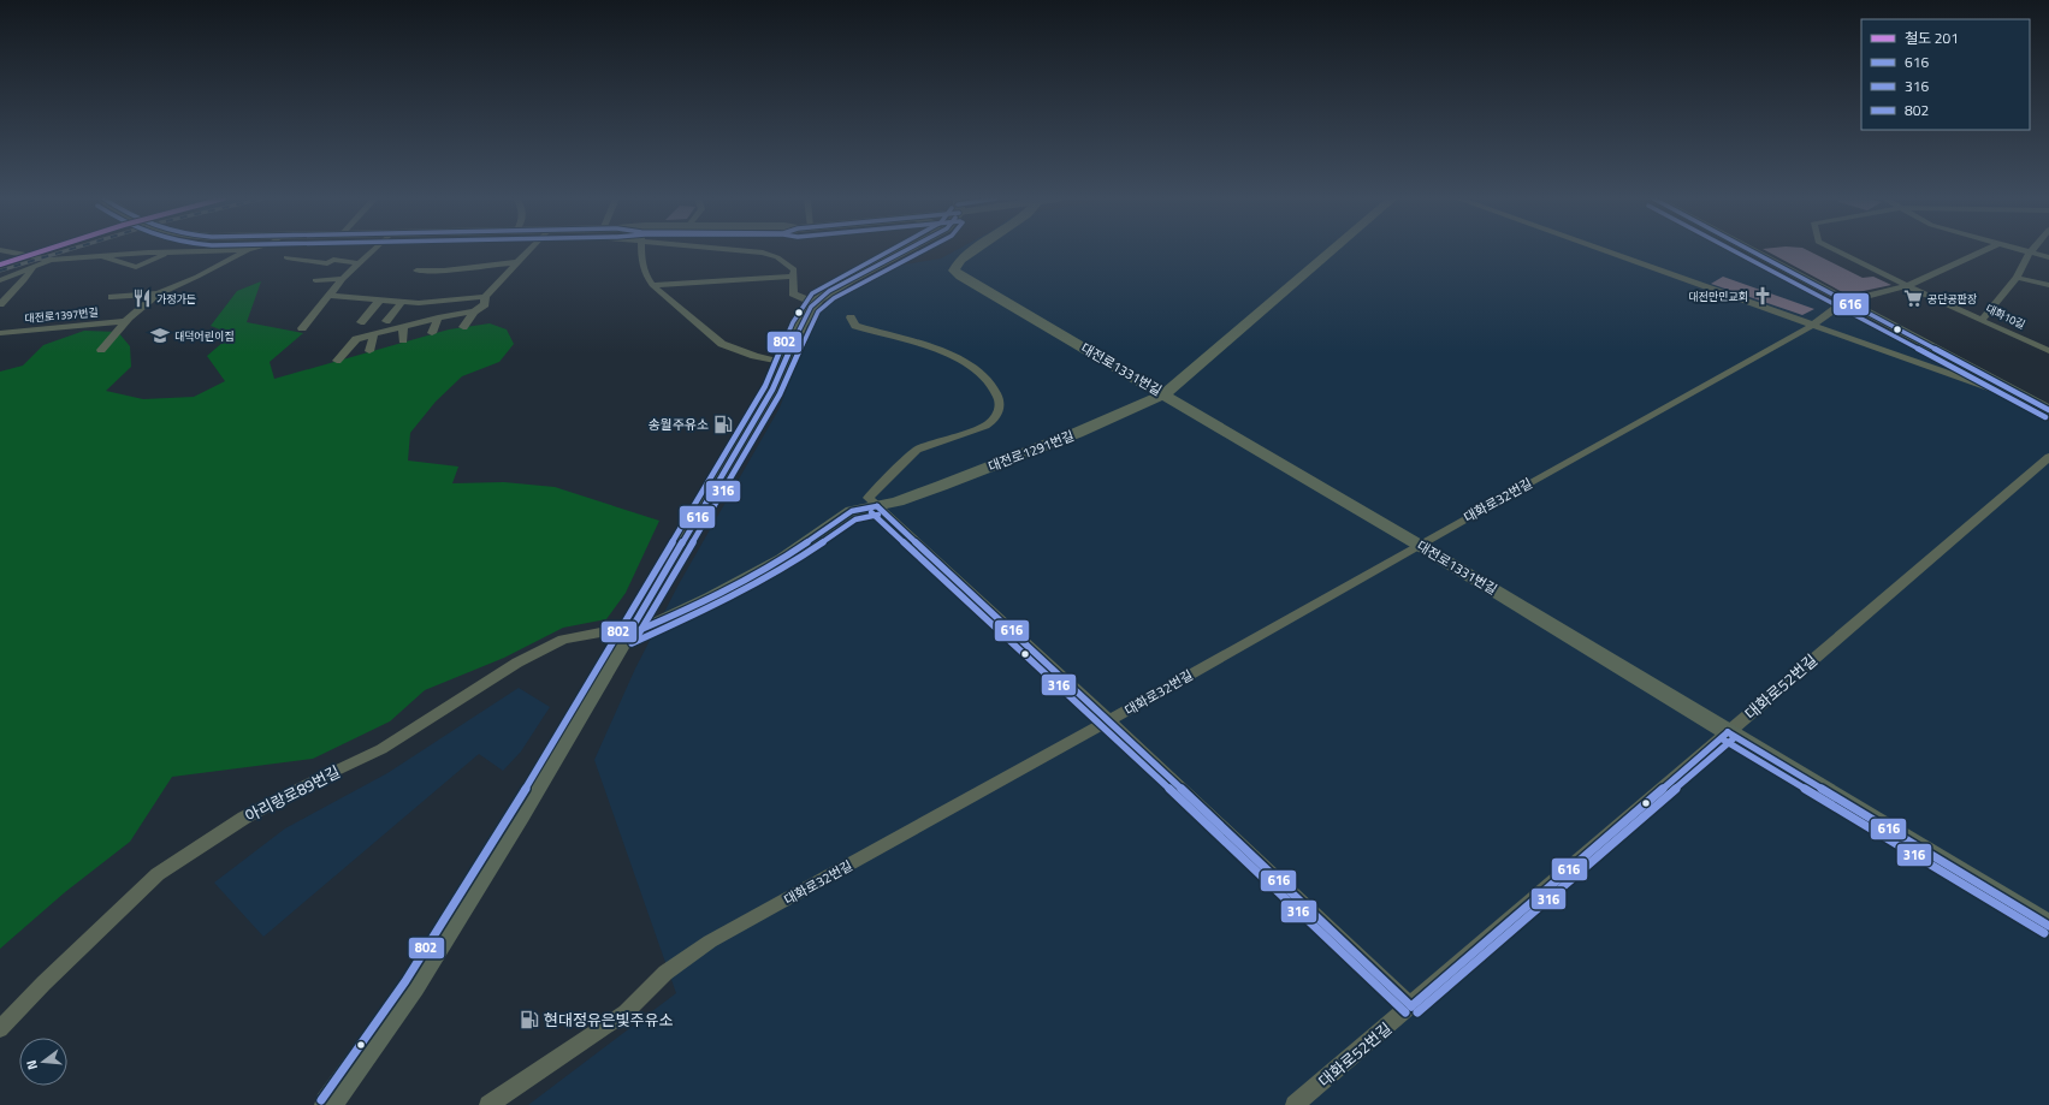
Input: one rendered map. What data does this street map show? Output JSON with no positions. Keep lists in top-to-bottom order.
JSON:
{
  "streets": {
    "street": [
      "대전로1397번길",
      "대화10길",
      "대전로1331번길",
      "대전로1291번길",
      "대화로32번길",
      "대화로52번길",
      "아리랑로89번길"
    ]
  },
  "crossings": [
    ["대전로1331번길", "대전로1291번길"],
    ["대전로1331번길", "대화로32번길"],
    ["대전로1331번길", "대화로52번길"],
    ["대전로1291번길", "아리랑로89번길"]
  ],
  "places": {
    "church": ["대전만민교회"],
    "restaurant": ["가정가든"],
    "supermarket": ["공단공판장"],
    "school or university": ["대덕어린이집"],
    "fuel station": ["송월주유소", "현대정유은빛주유소"]
  },
  "lines": [
    "rail line 201",
    "transit line 616",
    "transit line 316",
    "transit line 802"
  ],
  "legend": [
    "철도 201",
    "616",
    "316",
    "802"
  ],
  "north": "left"
}
